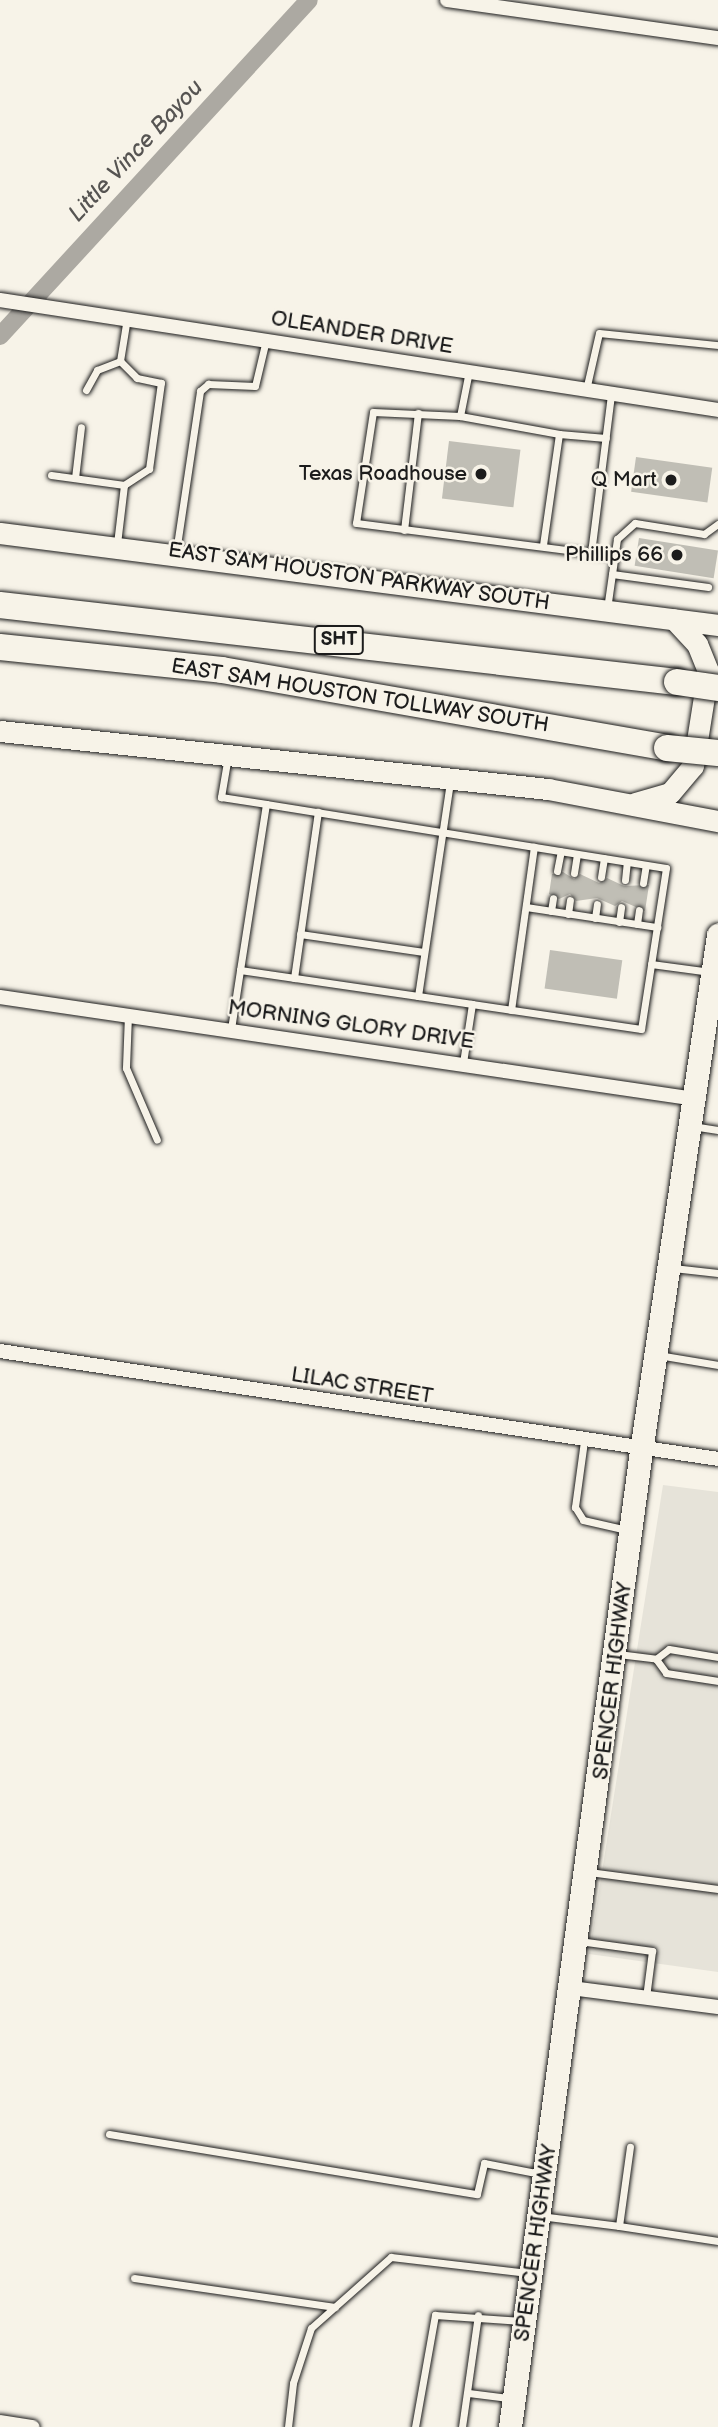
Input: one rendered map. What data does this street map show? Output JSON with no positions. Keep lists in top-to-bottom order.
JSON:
{
  "streets": {
    "highway": ["SHT", "EAST SAM HOUSTON TOLLWAY SOUTH"],
    "main road": ["EAST SAM HOUSTON PARKWAY SOUTH", "SPENCER HIGHWAY"],
    "street": ["OLEANDER DRIVE", "MORNING GLORY DRIVE", "LILAC STREET"]
  },
  "crossings": [
    ["MORNING GLORY DRIVE", "SPENCER HIGHWAY"],
    ["LILAC STREET", "SPENCER HIGHWAY"]
  ],
  "water": ["Little Vince Bayou"],
  "places": ["Texas Roadhouse", "Q Mart", "Phillips 66"]
}
